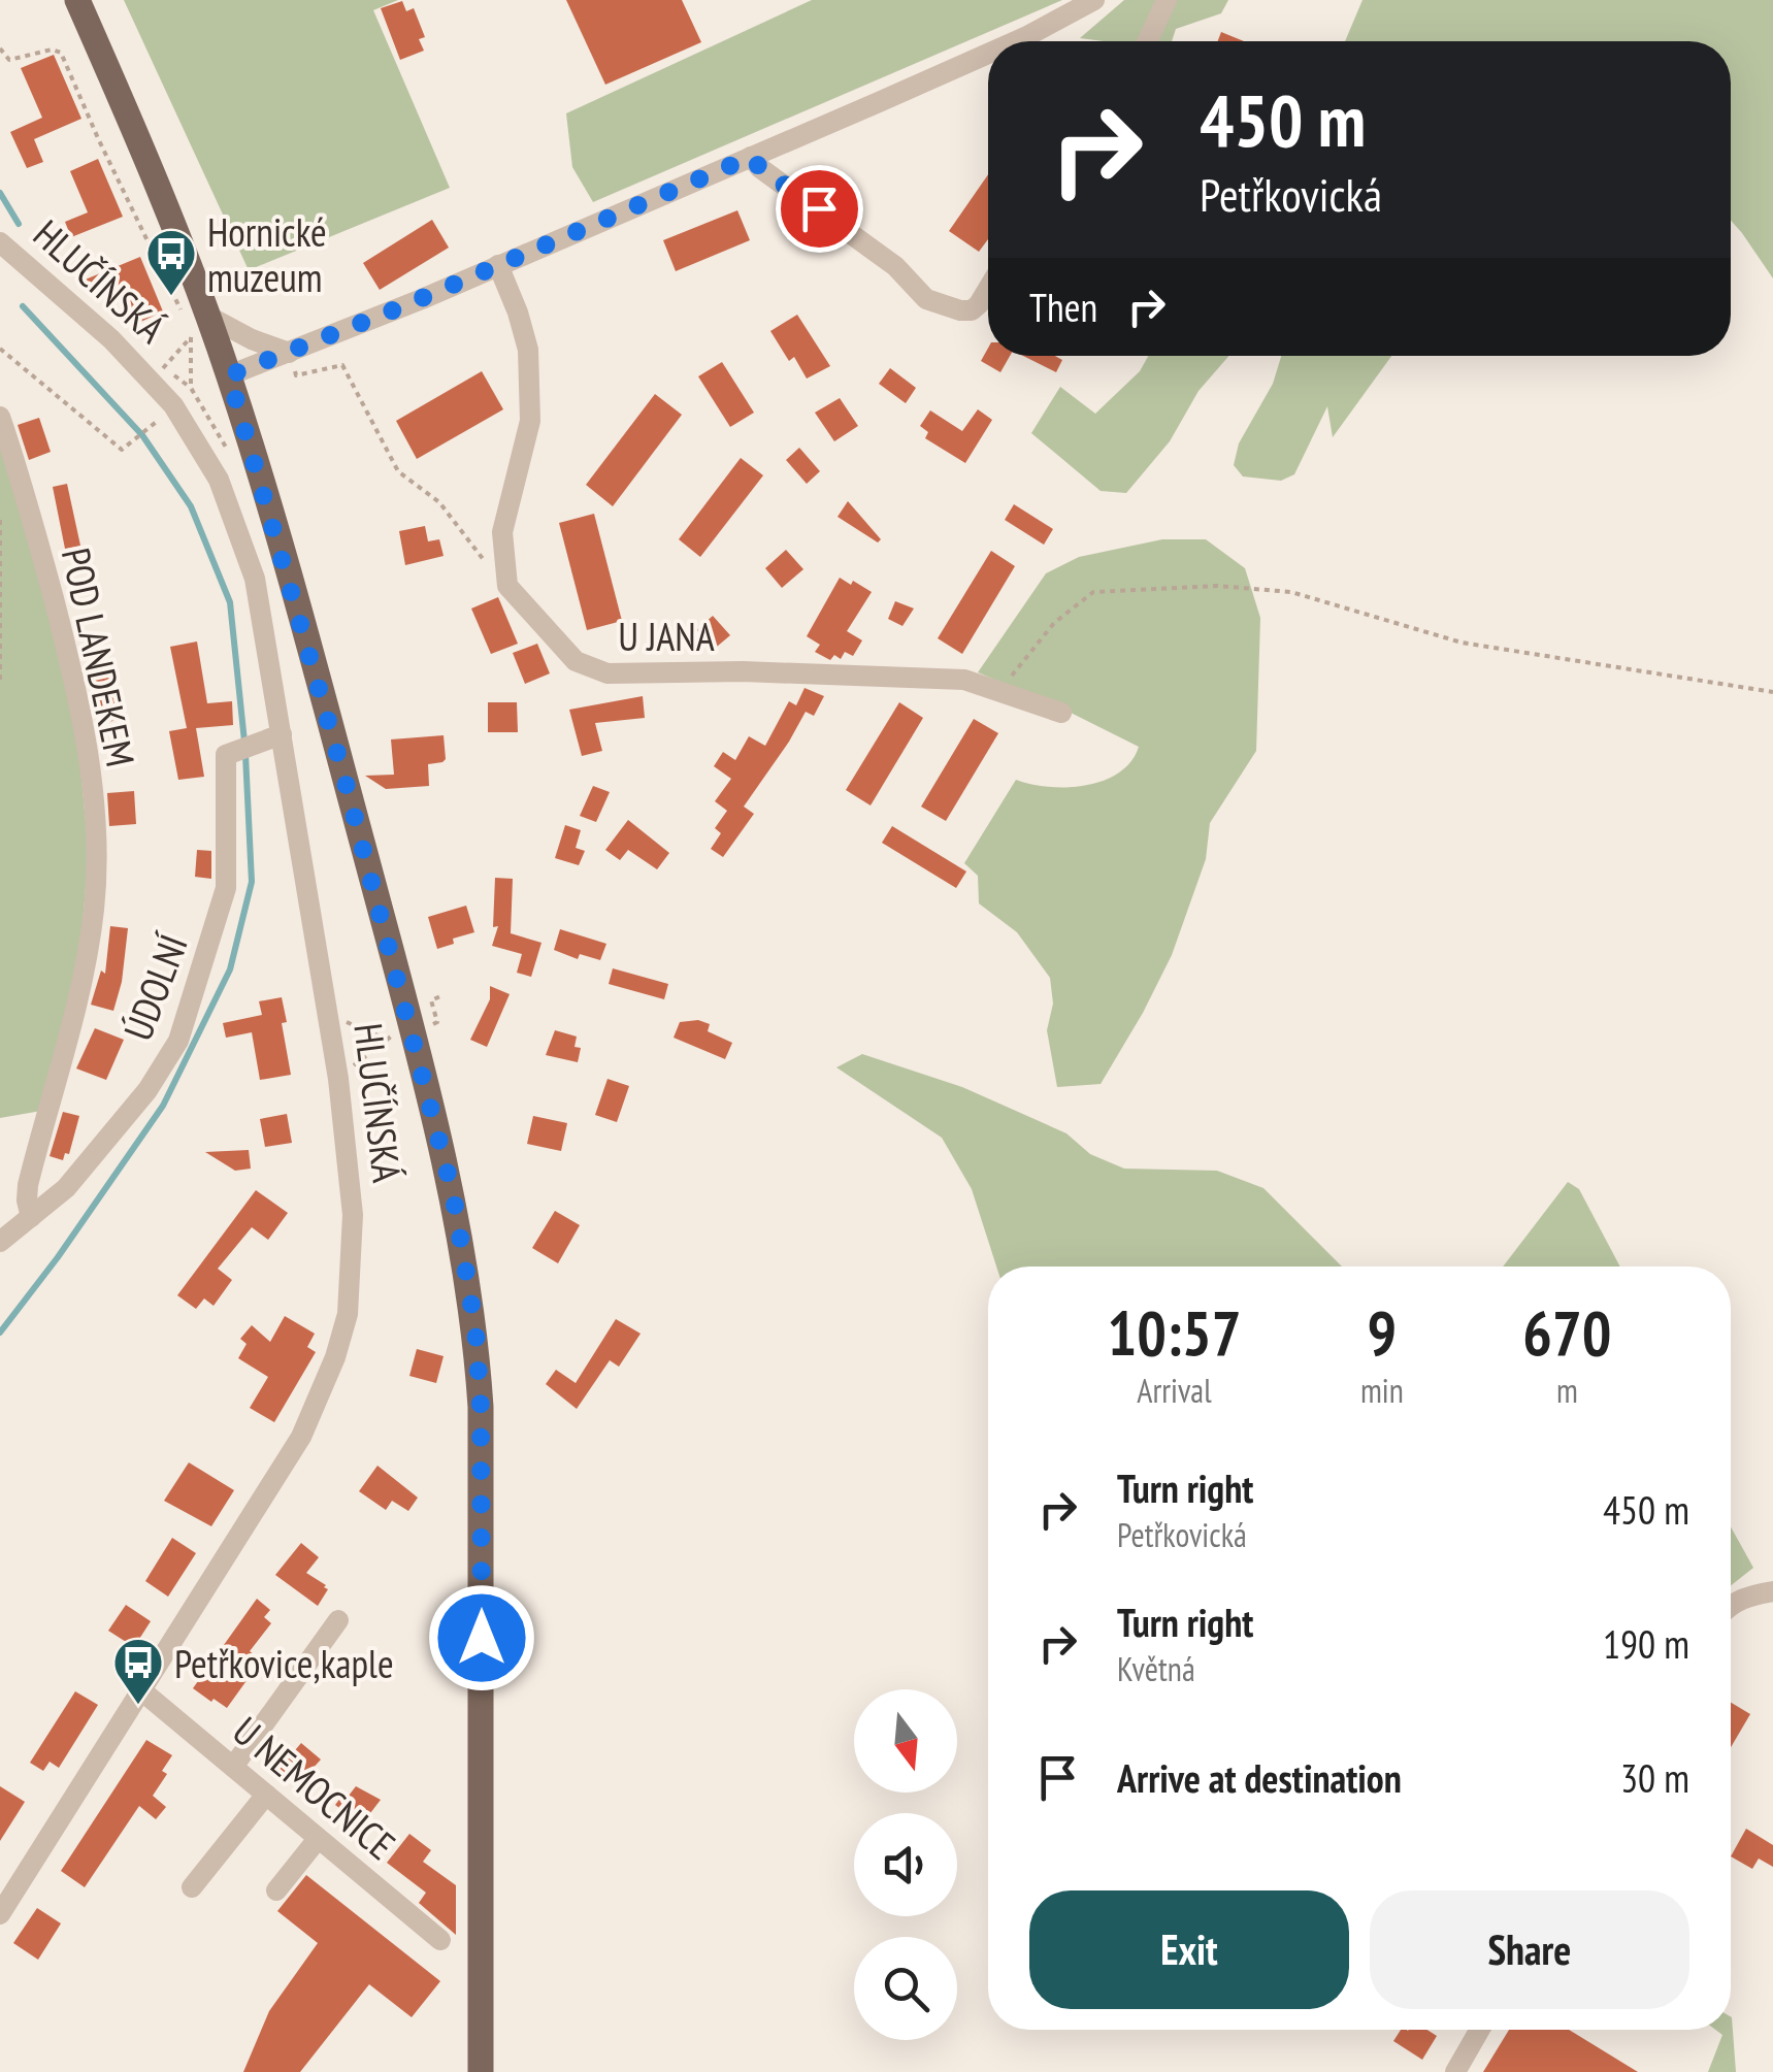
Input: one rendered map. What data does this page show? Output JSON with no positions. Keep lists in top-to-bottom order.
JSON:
{
  "streets": {
    "main road": ["HLUČÍNSKÁ"],
    "street": [
      "U JANA",
      "POD LANDEKEM",
      "ÚDOLNÍ",
      "U NEMOCNICE"
    ]
  },
  "crossings": [
    ["HLUČÍNSKÁ", "ÚDOLNÍ"],
    ["HLUČÍNSKÁ", "U NEMOCNICE"],
    ["POD LANDEKEM", "ÚDOLNÍ"]
  ],
  "places": {
    "bus stop": ["Hornické muzeum", "Petřkovice,kaple"]
  },
  "north": "bottom",
  "page": {
    "turn": ["450 m", "Petřkovická"],
    "then": "Then",
    "eta": [
      "10:57",
      "Arrival",
      "9",
      "min",
      "670",
      "m"
    ],
    "list": [
      {
        "name": "Turn right",
        "note": "Petřkovická",
        "value": "450 m"
      },
      {
        "name": "Turn right",
        "note": "Květná",
        "value": "190 m"
      },
      {
        "name": "Arrive at destination",
        "value": "30 m"
      }
    ],
    "buttons": ["Exit", "Share"]
  }
}
